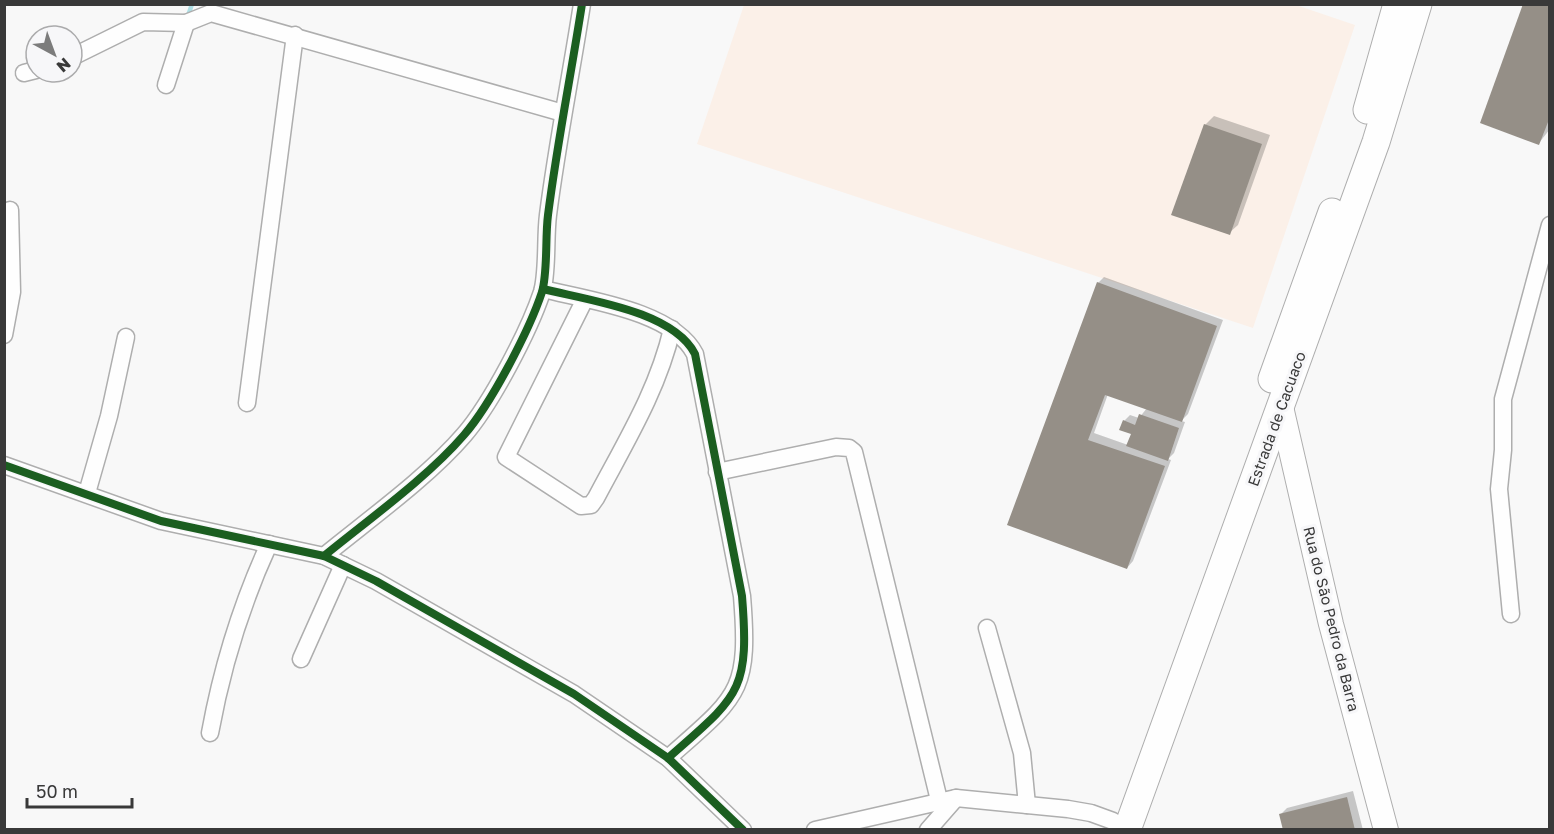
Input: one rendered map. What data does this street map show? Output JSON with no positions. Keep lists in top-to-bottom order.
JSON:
{
  "streets": {
    "main road": ["Estrada de Cacuaco"],
    "street": ["Rua do São Pedro da Barra"]
  },
  "crossings": [
    ["Estrada de Cacuaco", "Rua do São Pedro da Barra"]
  ],
  "scale_bar": "50 m",
  "north": "bottom right"
}
